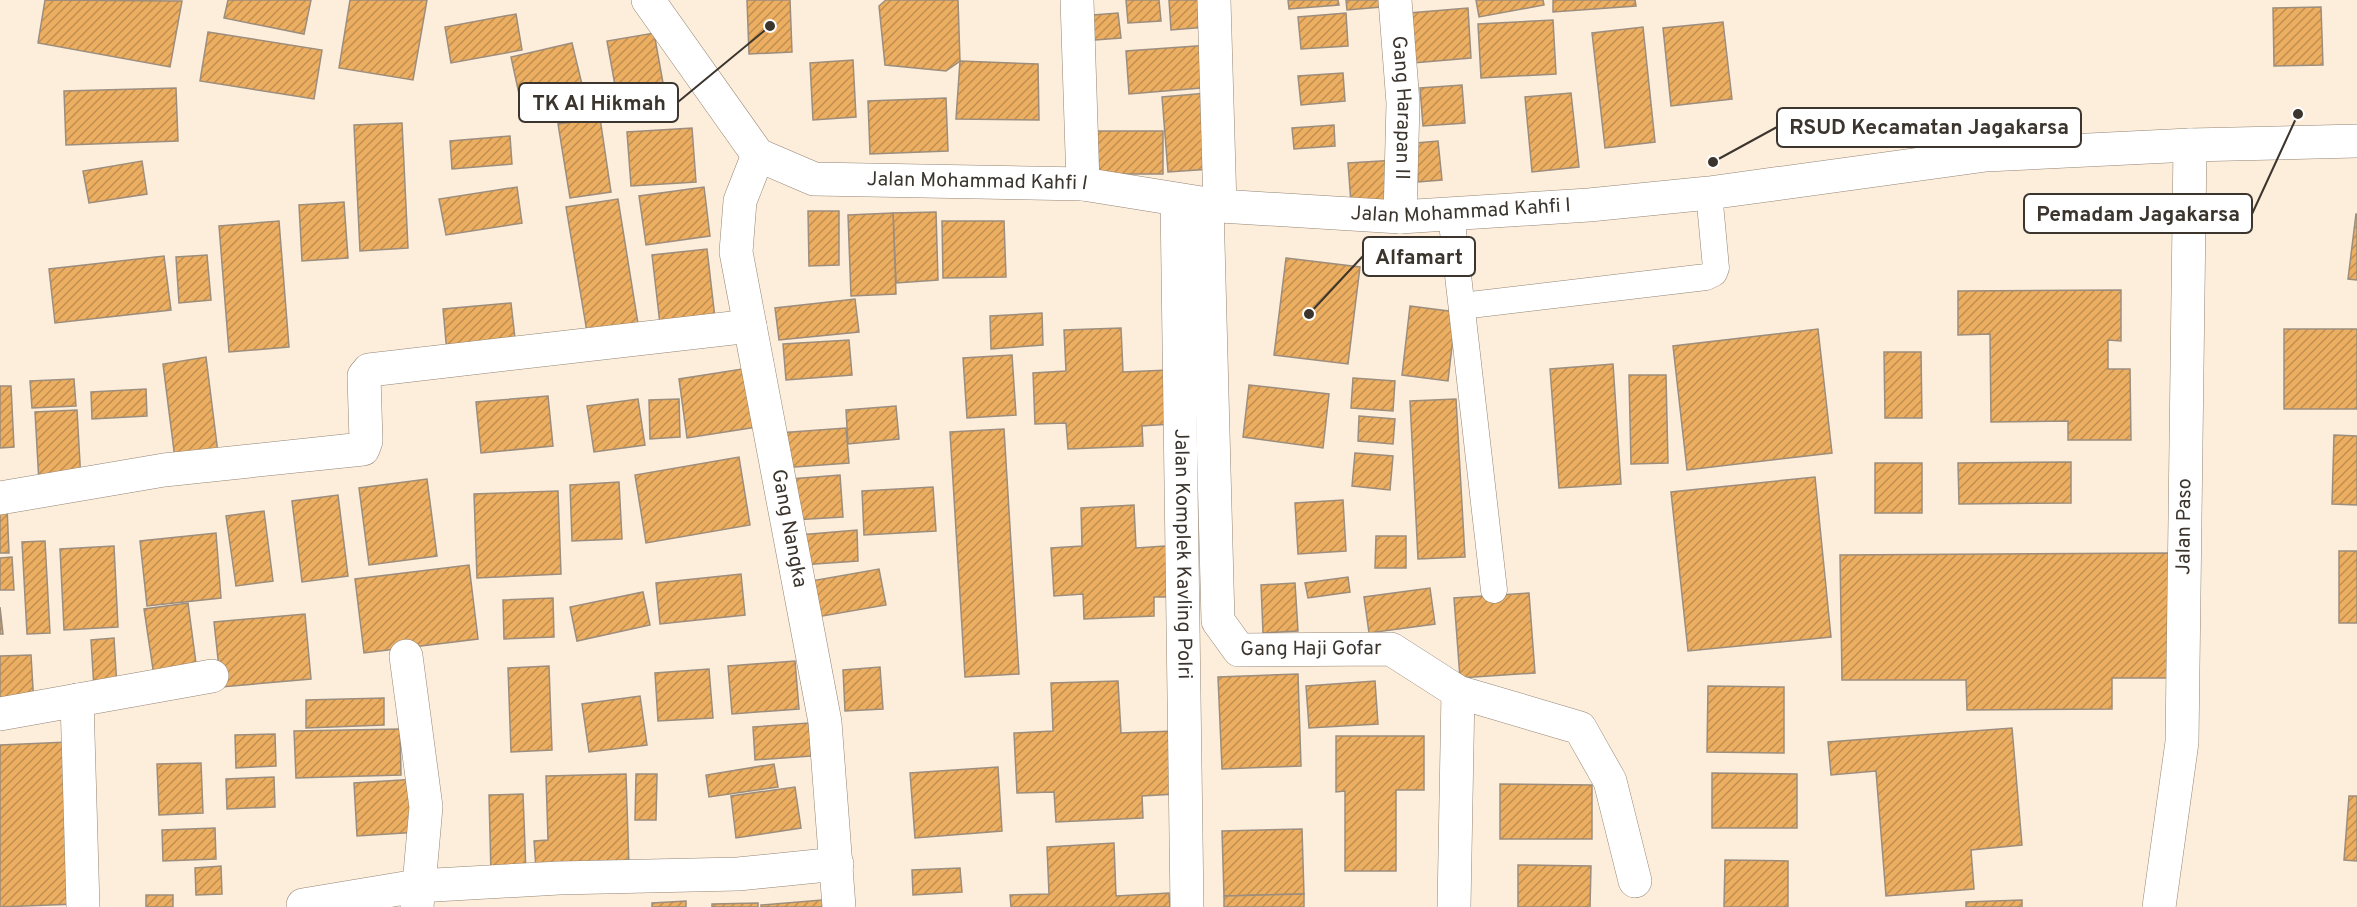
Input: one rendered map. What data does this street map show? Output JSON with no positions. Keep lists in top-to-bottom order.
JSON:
{
  "streets": {
    "street": [
      "Gang Harapan II",
      "Jalan Mohammad Kahfi I",
      "Jalan Paso",
      "Gang Nangka",
      "Jalan Komplek Kavling Polri",
      "Gang Haji Gofar"
    ]
  },
  "crossings": [
    ["Gang Harapan II", "Jalan Mohammad Kahfi I"],
    ["Jalan Mohammad Kahfi I", "Jalan Paso"],
    ["Jalan Mohammad Kahfi I", "Gang Nangka"],
    ["Jalan Mohammad Kahfi I", "Jalan Komplek Kavling Polri"],
    ["Jalan Mohammad Kahfi I", "Gang Haji Gofar"],
    ["Jalan Komplek Kavling Polri", "Gang Haji Gofar"]
  ],
  "places": [
    "TK Al Hikmah",
    "Pemadam Jagakarsa",
    "RSUD Kecamatan Jagakarsa",
    "Alfamart"
  ]
}
